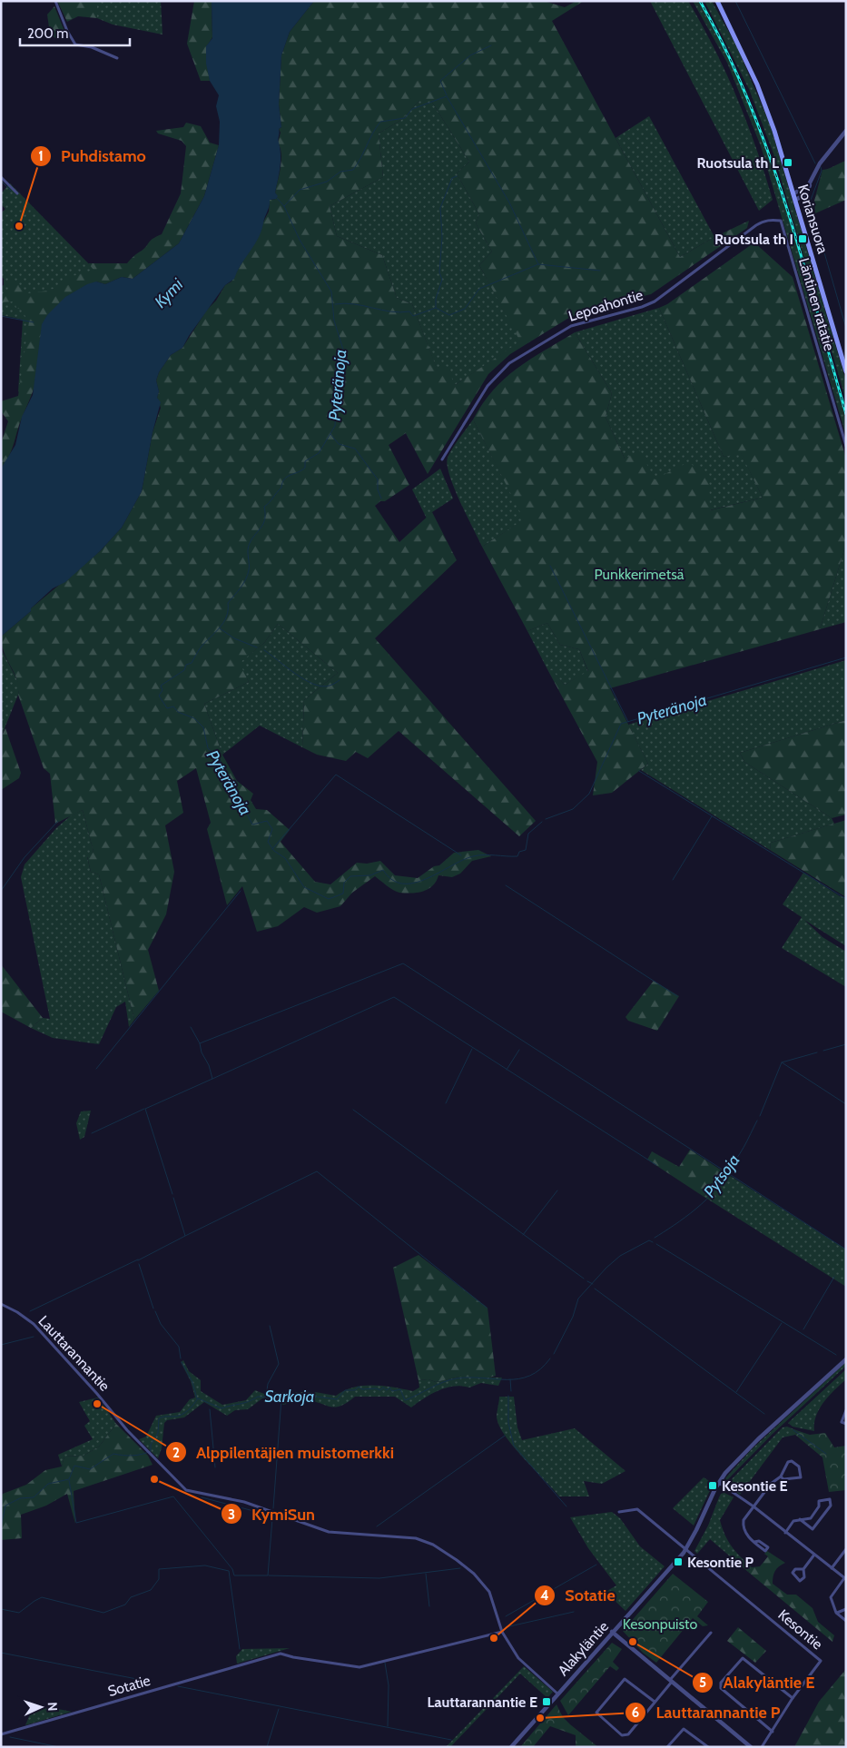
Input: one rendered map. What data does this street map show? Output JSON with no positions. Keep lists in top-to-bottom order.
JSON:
{
  "streets": {
    "main road": ["Koriansuora"],
    "street": [
      "Läntinen ratatie",
      "Lepoahontie",
      "Lauttarannantie",
      "Kesontie",
      "Alakyläntie",
      "Sotatie"
    ]
  },
  "crossings": [
    ["Läntinen ratatie", "Lepoahontie"],
    ["Lauttarannantie", "Alakyläntie"],
    ["Lauttarannantie", "Sotatie"],
    ["Kesontie", "Alakyläntie"]
  ],
  "water": [
    "Kymi",
    "Pyteränoja",
    "Pytsoja",
    "Sarkoja"
  ],
  "parks": ["Punkkerimetsä", "Kesonpuisto"],
  "places": {
    "transit": [
      "Ruotsula th L",
      "Ruotsula th I",
      "Kesontie E",
      "Kesontie P",
      "Lauttarannantie E"
    ],
    "other": [
      "Puhdistamo",
      "Alppilentäjien muistomerkki",
      "KymiSun",
      "Sotatie",
      "Alakyläntie E",
      "Lauttarannantie P"
    ]
  },
  "scale_bar": "200 m",
  "north": "right"
}
